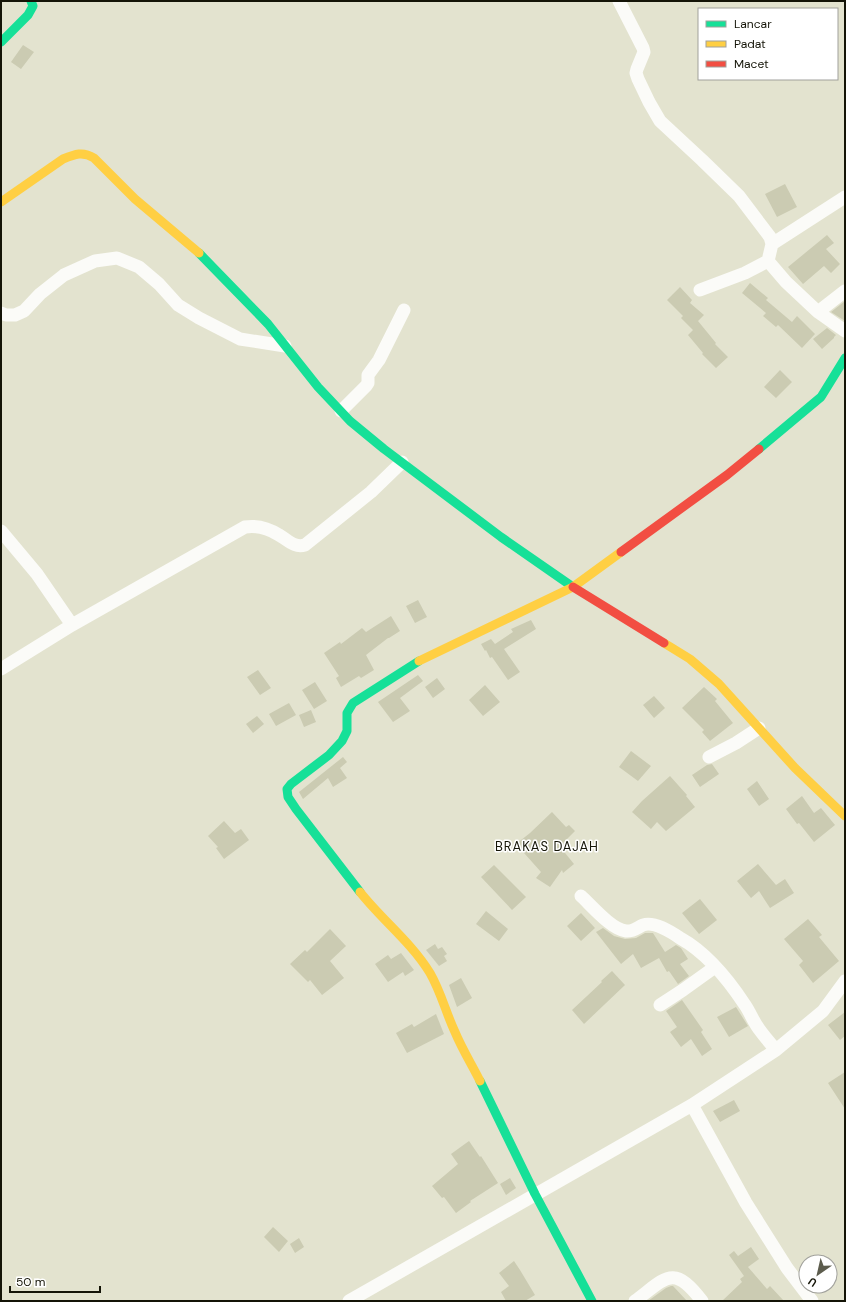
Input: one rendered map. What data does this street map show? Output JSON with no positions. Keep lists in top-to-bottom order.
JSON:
{
  "districts": ["BRAKAS DAJAH"],
  "legend": ["Lancar", "Padat", "Macet"],
  "scale_bar": "50 m",
  "north": "bottom left"
}
